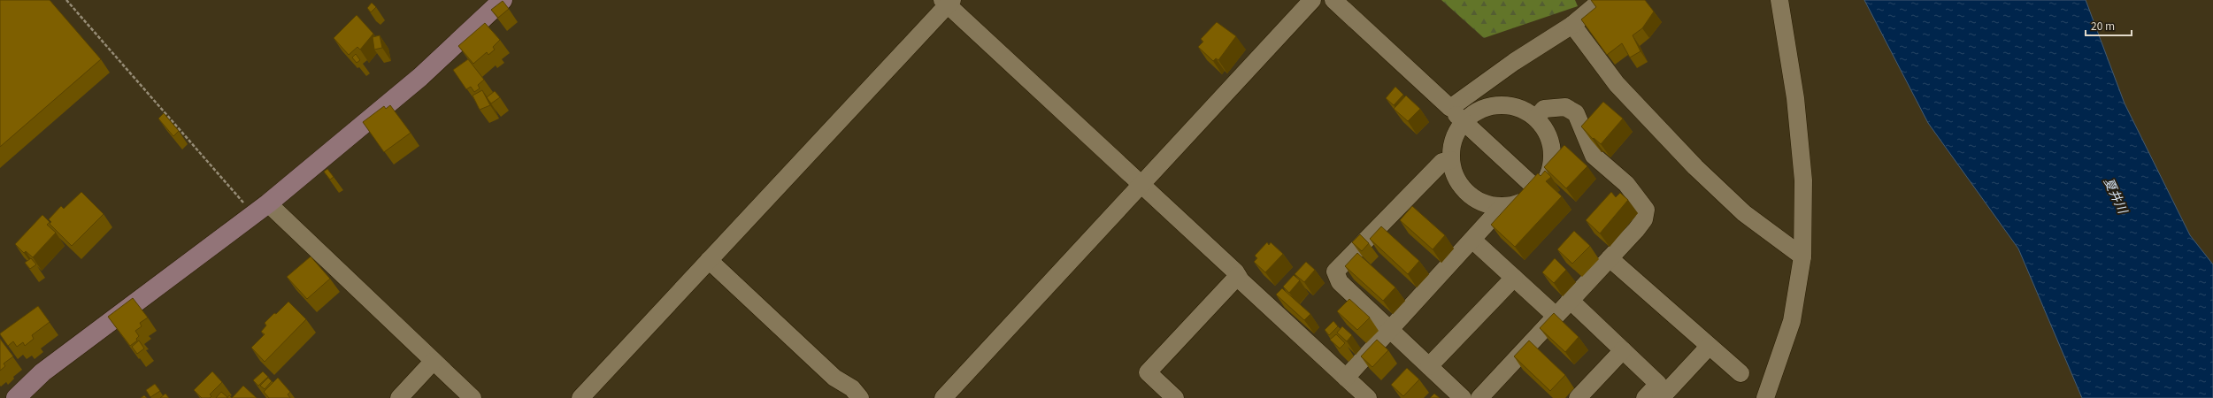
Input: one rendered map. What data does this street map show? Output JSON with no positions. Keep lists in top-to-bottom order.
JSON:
{
  "water": ["夏井川"],
  "scale_bar": "20 m"
}
